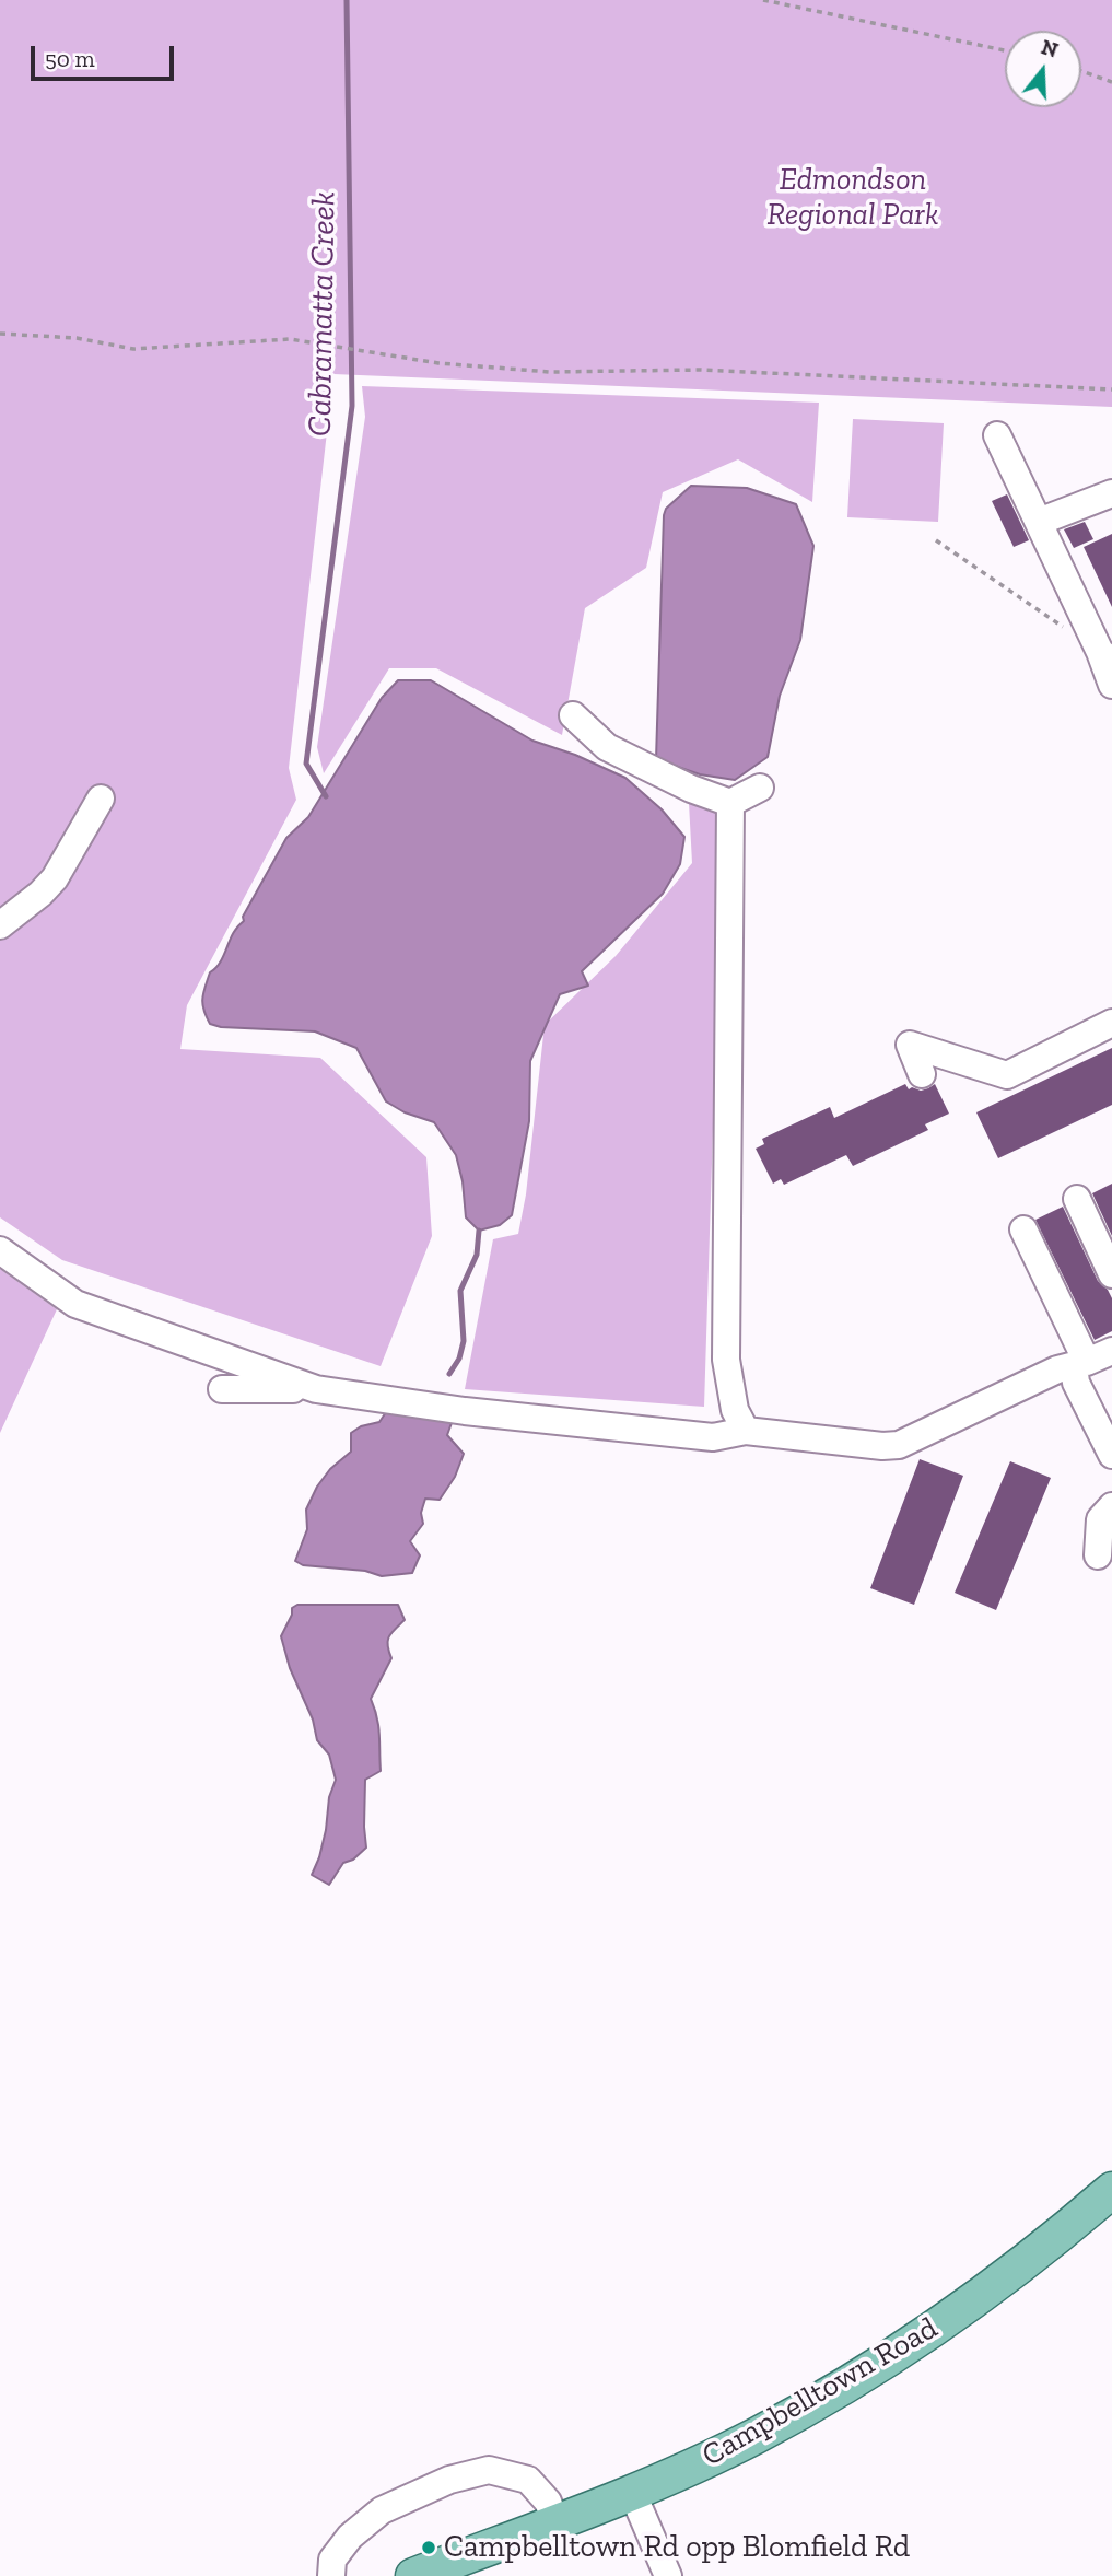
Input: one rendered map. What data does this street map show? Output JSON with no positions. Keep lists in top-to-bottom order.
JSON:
{
  "streets": {
    "main road": ["Campbelltown Road"]
  },
  "water": ["Cabramatta Creek"],
  "parks": ["Edmondson Regional Park"],
  "places": ["Campbelltown Rd opp Blomfield Rd"],
  "scale_bar": "50 m",
  "north": "top"
}
